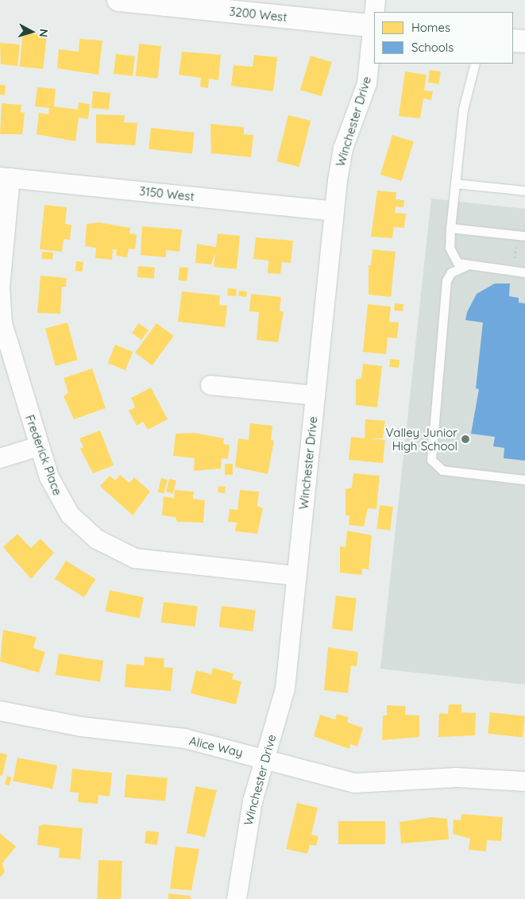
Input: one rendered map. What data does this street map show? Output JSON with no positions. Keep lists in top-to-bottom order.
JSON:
{
  "streets": {
    "street": [
      "3200 West",
      "Winchester Drive",
      "3150 West",
      "Frederick Place",
      "Alice Way"
    ]
  },
  "crossings": [
    ["3200 West", "Winchester Drive"],
    ["Winchester Drive", "3150 West"],
    ["Winchester Drive", "Frederick Place"],
    ["Winchester Drive", "Alice Way"],
    ["3150 West", "Frederick Place"]
  ],
  "places": ["Valley Junior High School"],
  "legend": ["Homes", "Schools"],
  "north": "right"
}
